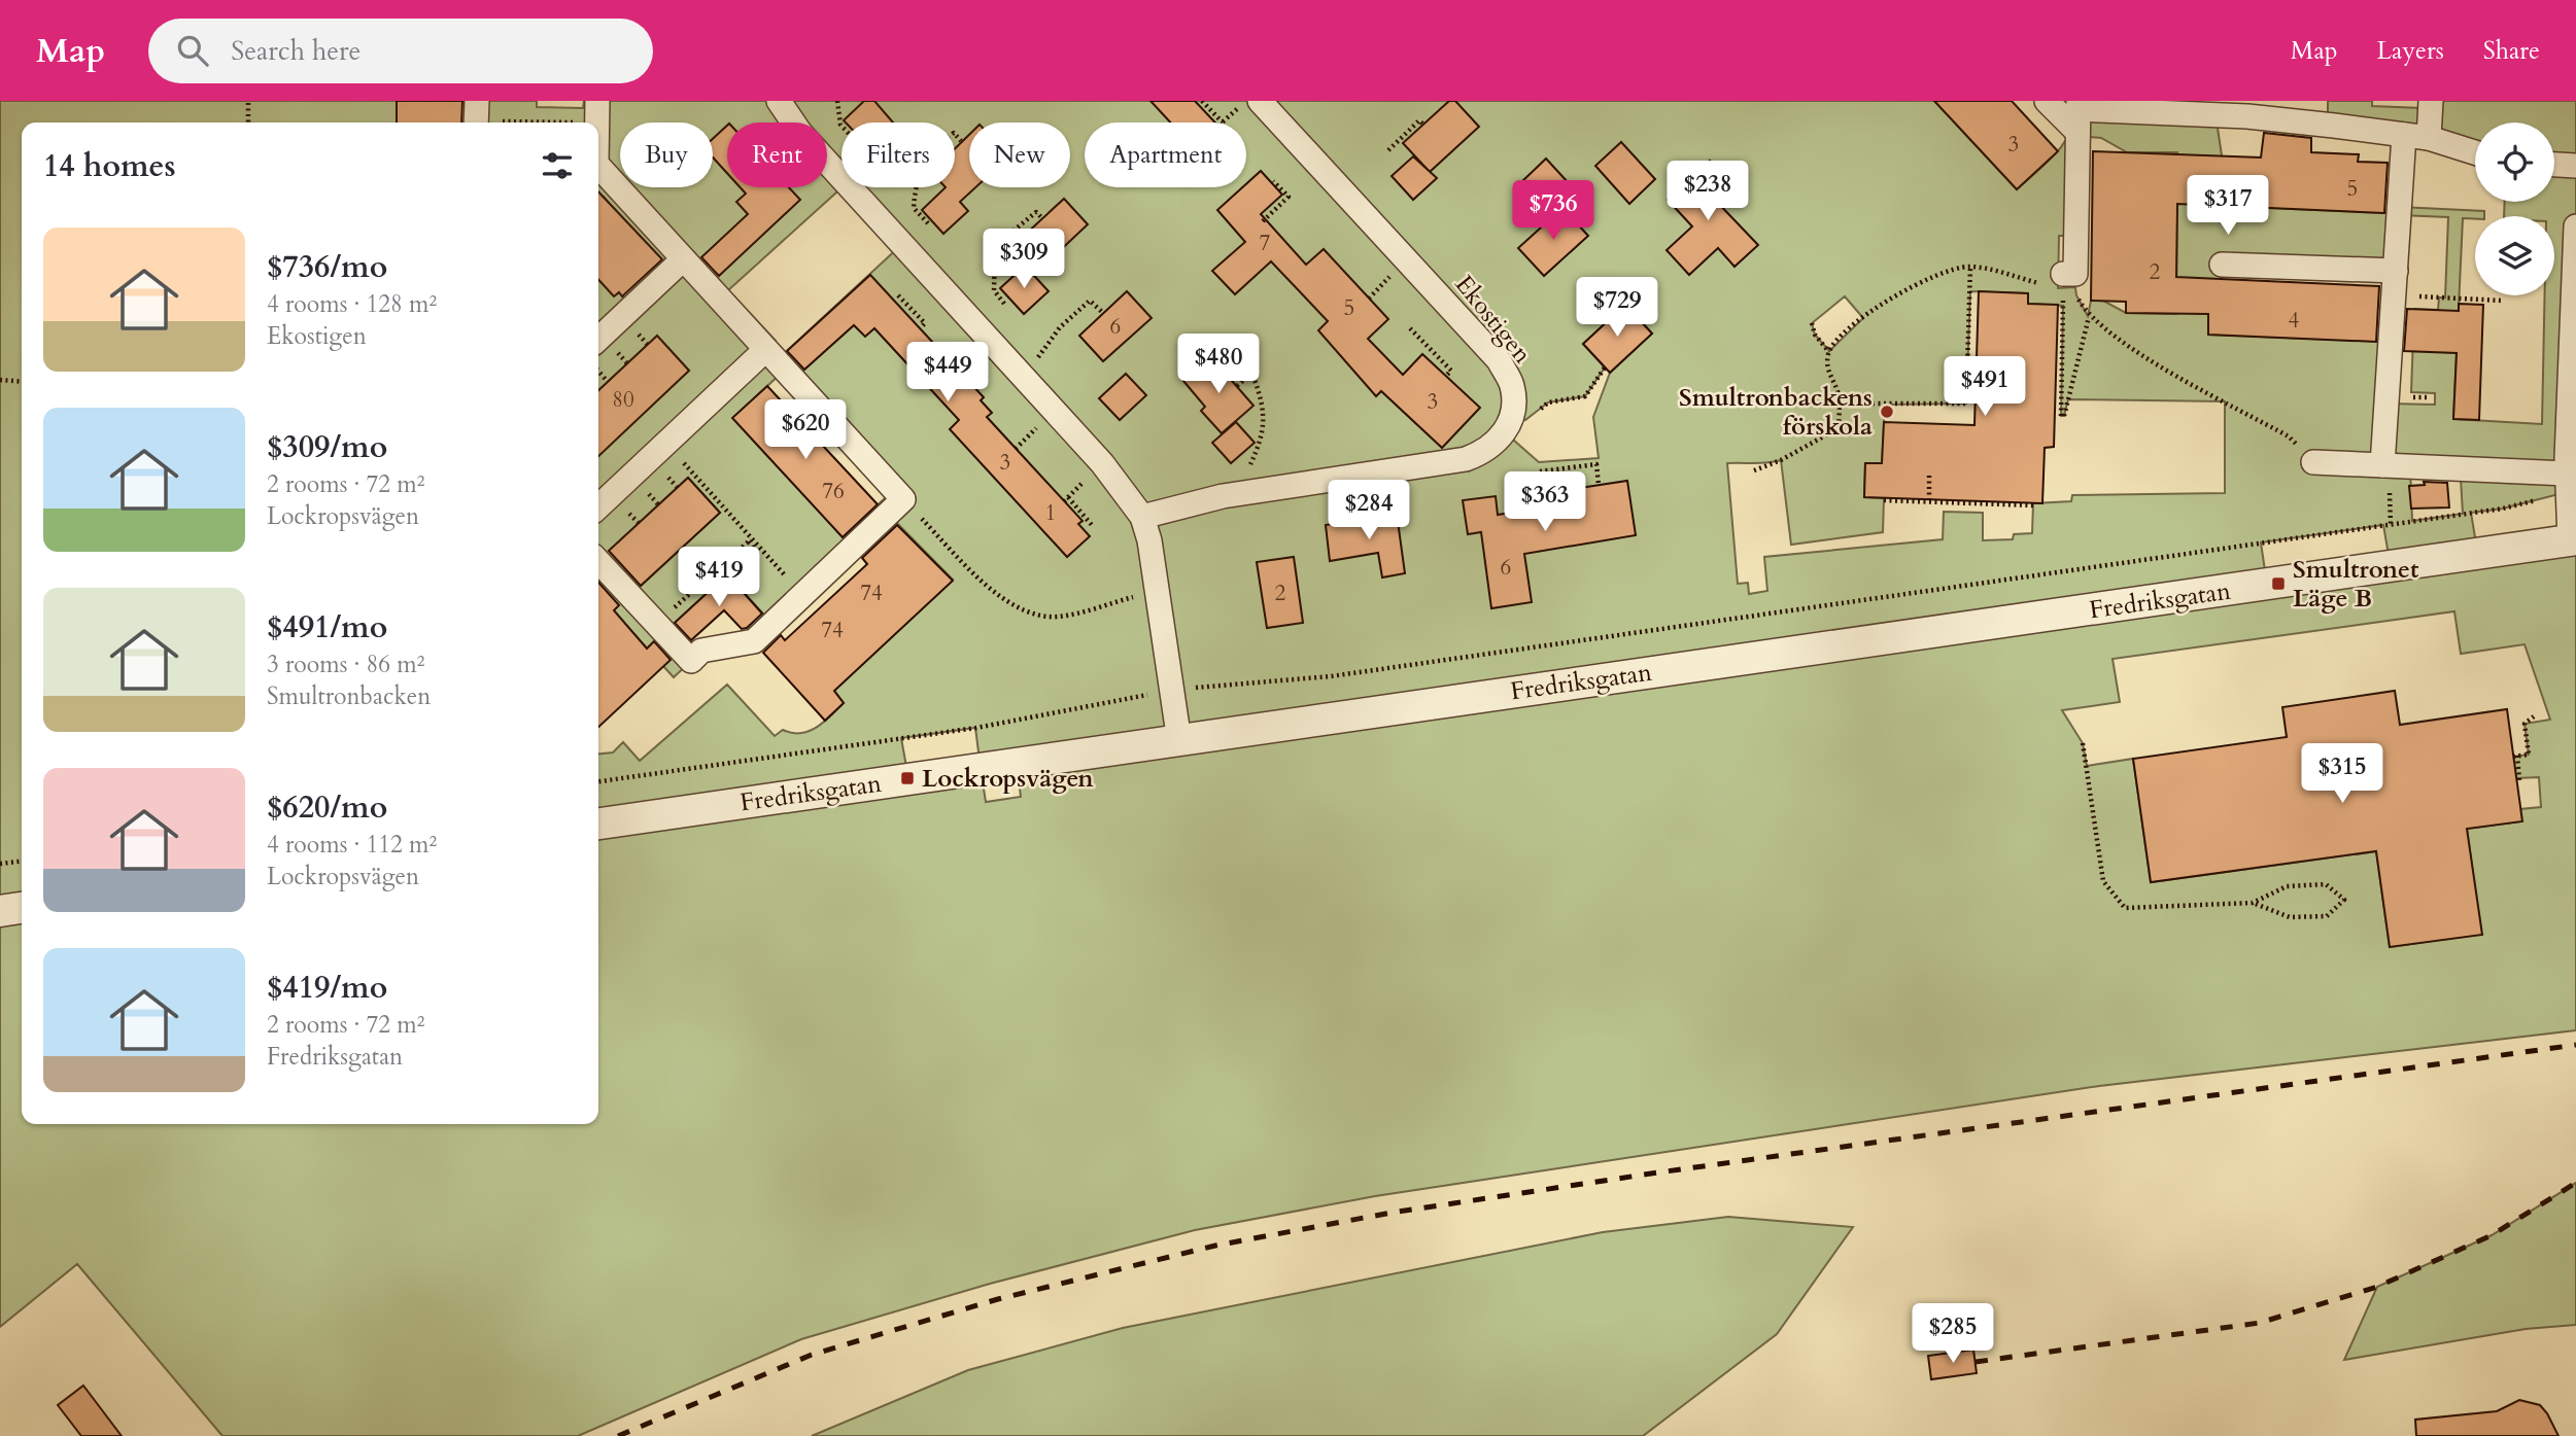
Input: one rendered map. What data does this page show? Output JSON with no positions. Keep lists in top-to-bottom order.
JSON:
{
  "streets": {
    "street": ["Ekostigen", "Fredriksgatan"]
  },
  "places": {
    "other": ["Smultronbackens förskola"],
    "transit": ["Smultronet Läge B", "Lockropsvägen"]
  },
  "house_numbers": [
    "3",
    "5",
    "7",
    "2",
    "5",
    "4",
    "6",
    "80",
    "3",
    "3",
    "76",
    "1",
    "6",
    "74",
    "2",
    "74"
  ],
  "page": {
    "header": "Map",
    "search": "Search here",
    "nav": ["Map", "Layers", "Share"],
    "chip": [
      "Buy",
      "Rent",
      "Filters",
      "New",
      "Apartment"
    ],
    "heading": "14 homes",
    "price": [
      "$238",
      "$317",
      "$736",
      "$309",
      "$729",
      "$480",
      "$449",
      "$491",
      "$620",
      "$363",
      "$284",
      "$419",
      "$315",
      "$285"
    ],
    "list": [
      {
        "name": "$736/mo",
        "note": "4 rooms · 128 m² · Ekostigen"
      },
      {
        "name": "$309/mo",
        "note": "2 rooms · 72 m² · Lockropsvägen"
      },
      {
        "name": "$491/mo",
        "note": "3 rooms · 86 m² · Smultronbacken"
      },
      {
        "name": "$620/mo",
        "note": "4 rooms · 112 m² · Lockropsvägen"
      },
      {
        "name": "$419/mo",
        "note": "2 rooms · 72 m² · Fredriksgatan"
      }
    ]
  }
}
